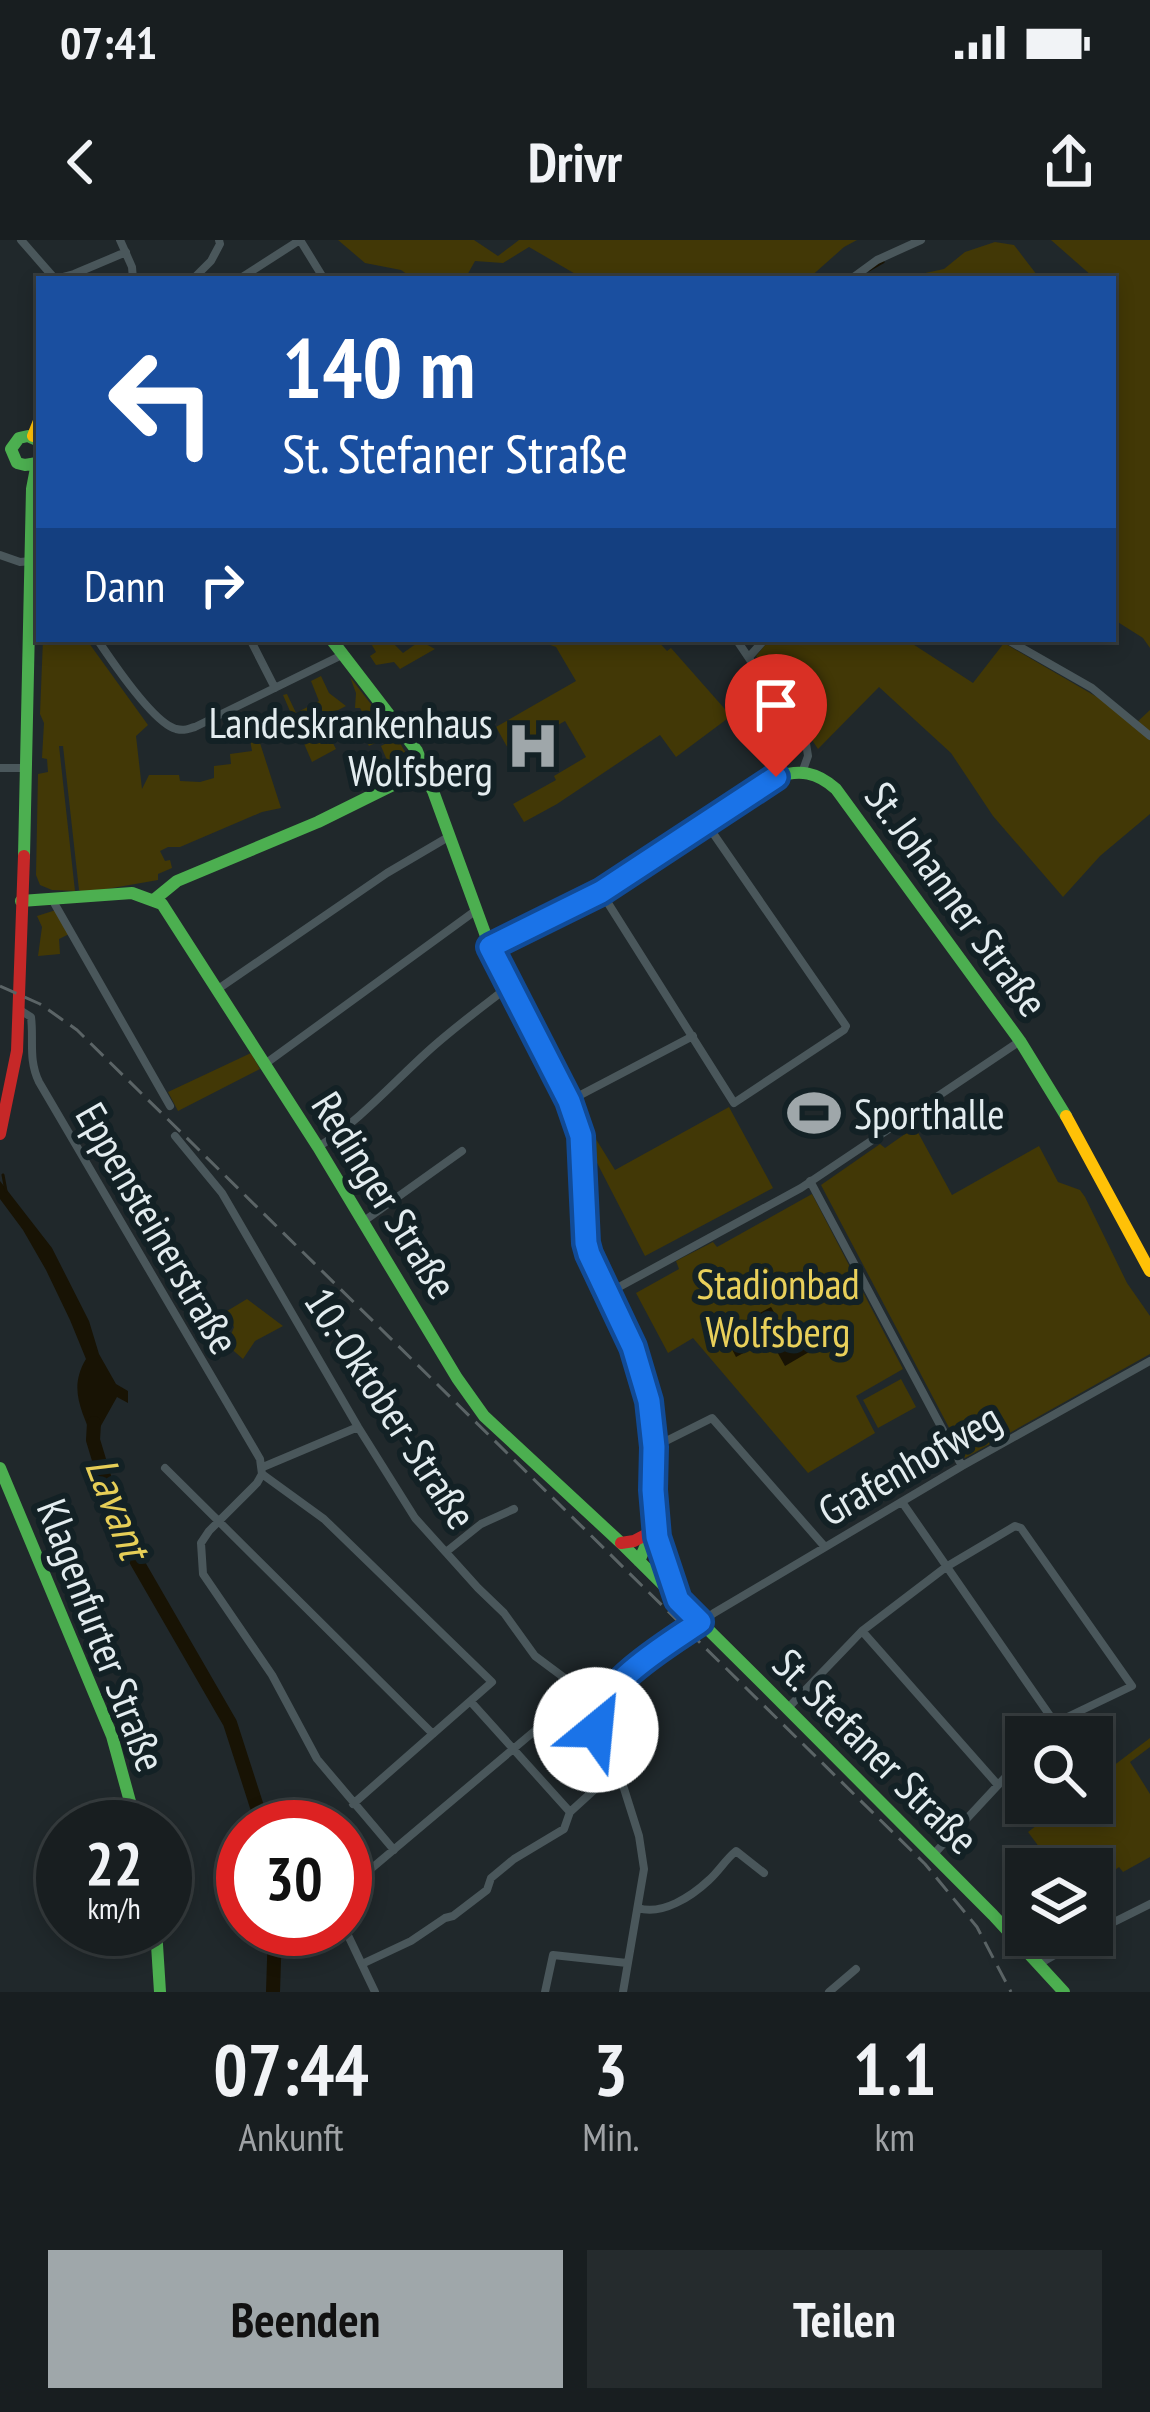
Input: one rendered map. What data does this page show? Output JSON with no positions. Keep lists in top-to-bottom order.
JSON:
{
  "streets": {
    "main road": [
      "St. Johanner Straße",
      "Redinger Straße",
      "Klagenfurter Straße",
      "St. Stefaner Straße"
    ],
    "street": ["Eppensteinerstraße", "10.-Oktober-Straße", "Grafenhofweg"]
  },
  "crossings": [
    ["St. Johanner Straße", "St. Stefaner Straße"],
    ["Redinger Straße", "St. Stefaner Straße"],
    ["10.-Oktober-Straße", "Grafenhofweg"],
    ["Grafenhofweg", "St. Stefaner Straße"]
  ],
  "water": ["Lavant"],
  "parks": ["Stadionbad Wolfsberg"],
  "places": {
    "hospital": ["Landeskrankenhaus Wolfsberg"],
    "sports": ["Sporthalle"]
  },
  "page": {
    "status": "07:41",
    "header": "Drivr",
    "turn": ["140 m", "St. Stefaner Straße"],
    "then": "Dann",
    "speed": "22 km/h",
    "limit": "30",
    "eta": [
      "07:44",
      "Ankunft",
      "3",
      "Min.",
      "1.1",
      "km"
    ],
    "buttons": ["Beenden", "Teilen"]
  }
}
